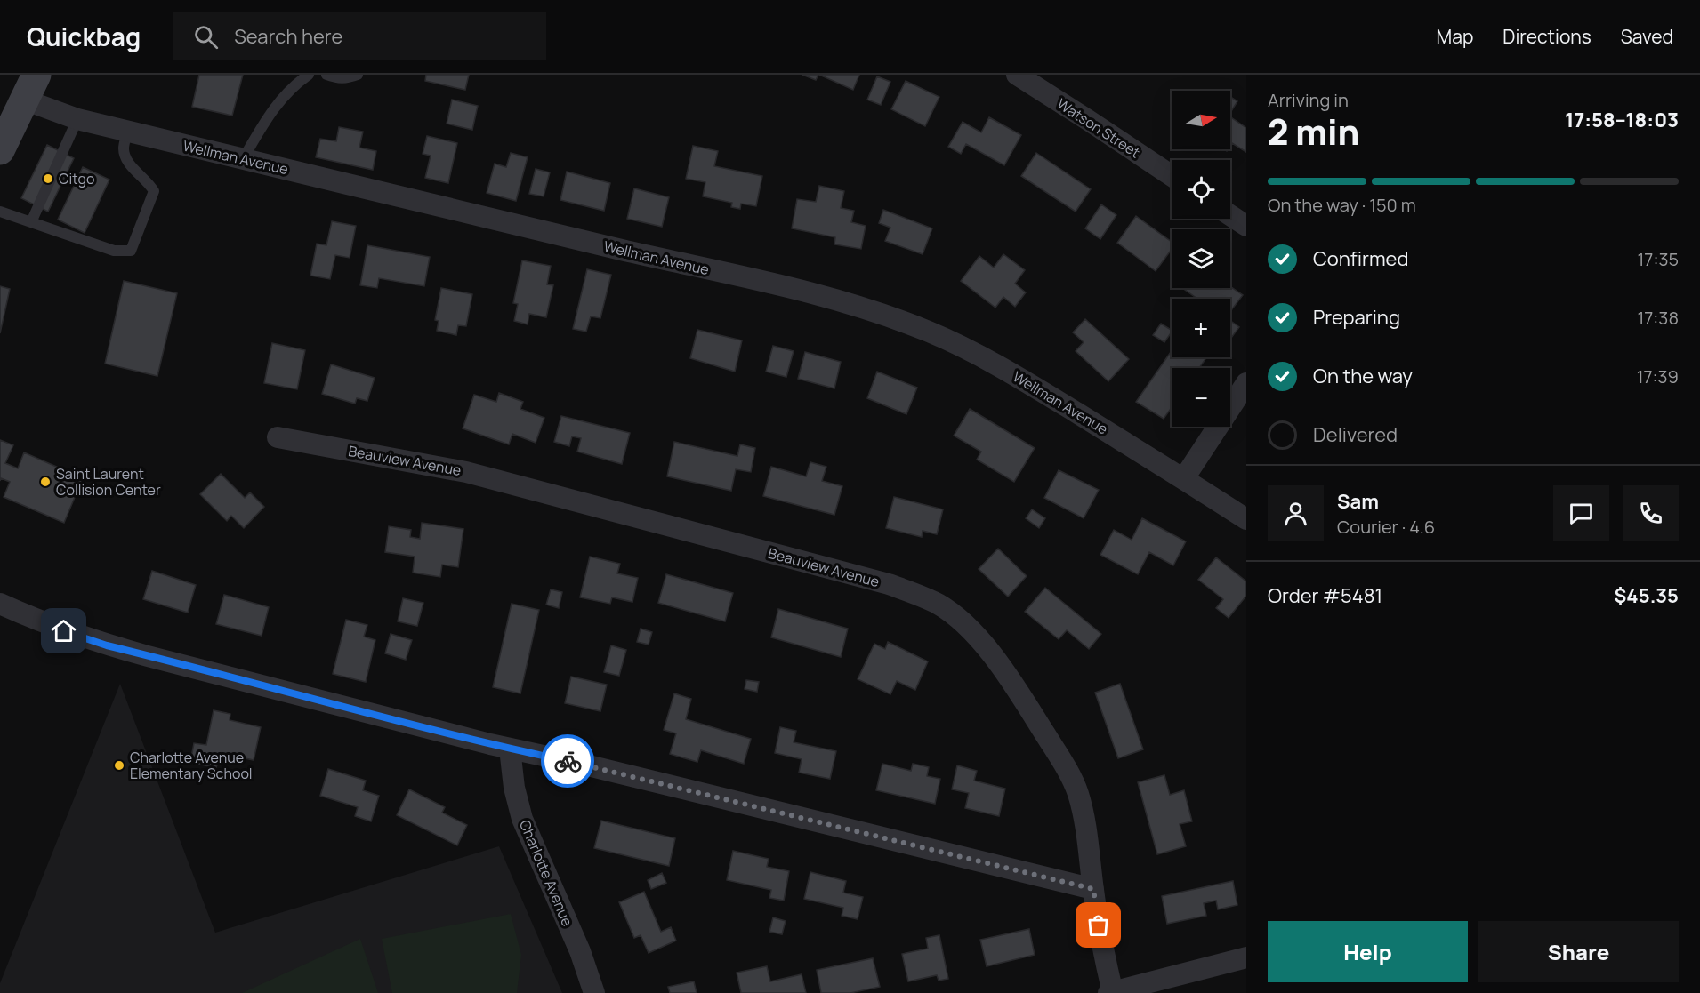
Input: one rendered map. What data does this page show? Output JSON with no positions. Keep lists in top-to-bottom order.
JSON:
{
  "streets": {
    "street": [
      "Watson Street",
      "Wellman Avenue",
      "Beauview Avenue",
      "Charlotte Avenue"
    ]
  },
  "places": ["Citgo", "Saint Laurent Collision Center", "Charlotte Avenue Elementary School"],
  "north": "right",
  "page": {
    "header": "Quickbag",
    "search": "Search here",
    "nav": ["Map", "Directions", "Saved"],
    "heading": ["2 min", "Arriving in", "17:58–18:03"],
    "panel": [
      "Sam",
      "Courier · 4.6",
      "Order #5481",
      "$45.35"
    ],
    "map_buttons": ["+", "−"],
    "bar": "On the way · 150 m",
    "list": [
      ["Confirmed", "17:35"],
      ["Preparing", "17:38"],
      ["On the way", "17:39"],
      "Delivered"
    ],
    "buttons": ["Help", "Share"]
  }
}
